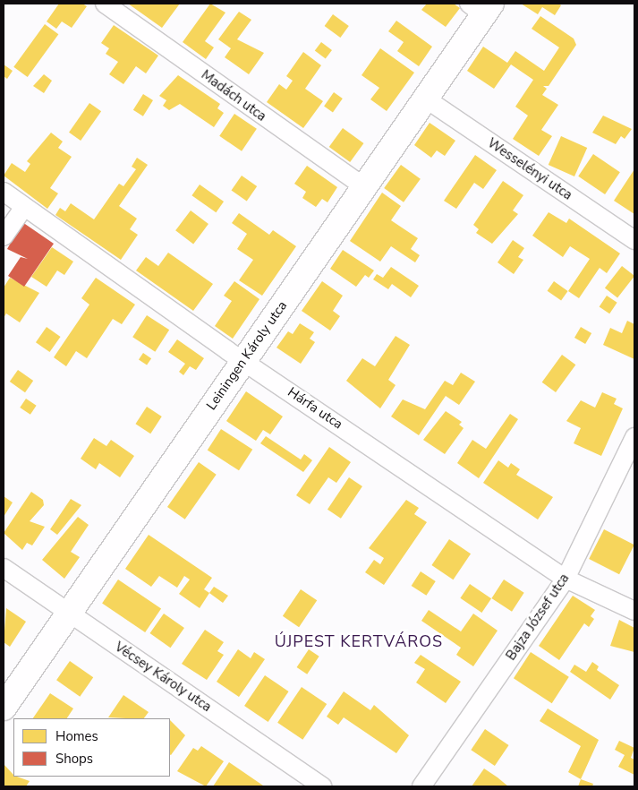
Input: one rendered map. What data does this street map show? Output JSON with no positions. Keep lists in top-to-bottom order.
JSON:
{
  "streets": {
    "street": [
      "Madách utca",
      "Wesselényi utca",
      "Leiningen Károly utca",
      "Hárfa utca",
      "Bajza József utca",
      "Vécsey Károly utca"
    ]
  },
  "crossings": [
    ["Madách utca", "Leiningen Károly utca"],
    ["Wesselényi utca", "Leiningen Károly utca"],
    ["Leiningen Károly utca", "Hárfa utca"],
    ["Leiningen Károly utca", "Vécsey Károly utca"],
    ["Hárfa utca", "Bajza József utca"]
  ],
  "districts": ["ÚJPEST KERTVÁROS"],
  "legend": ["Homes", "Shops"]
}
